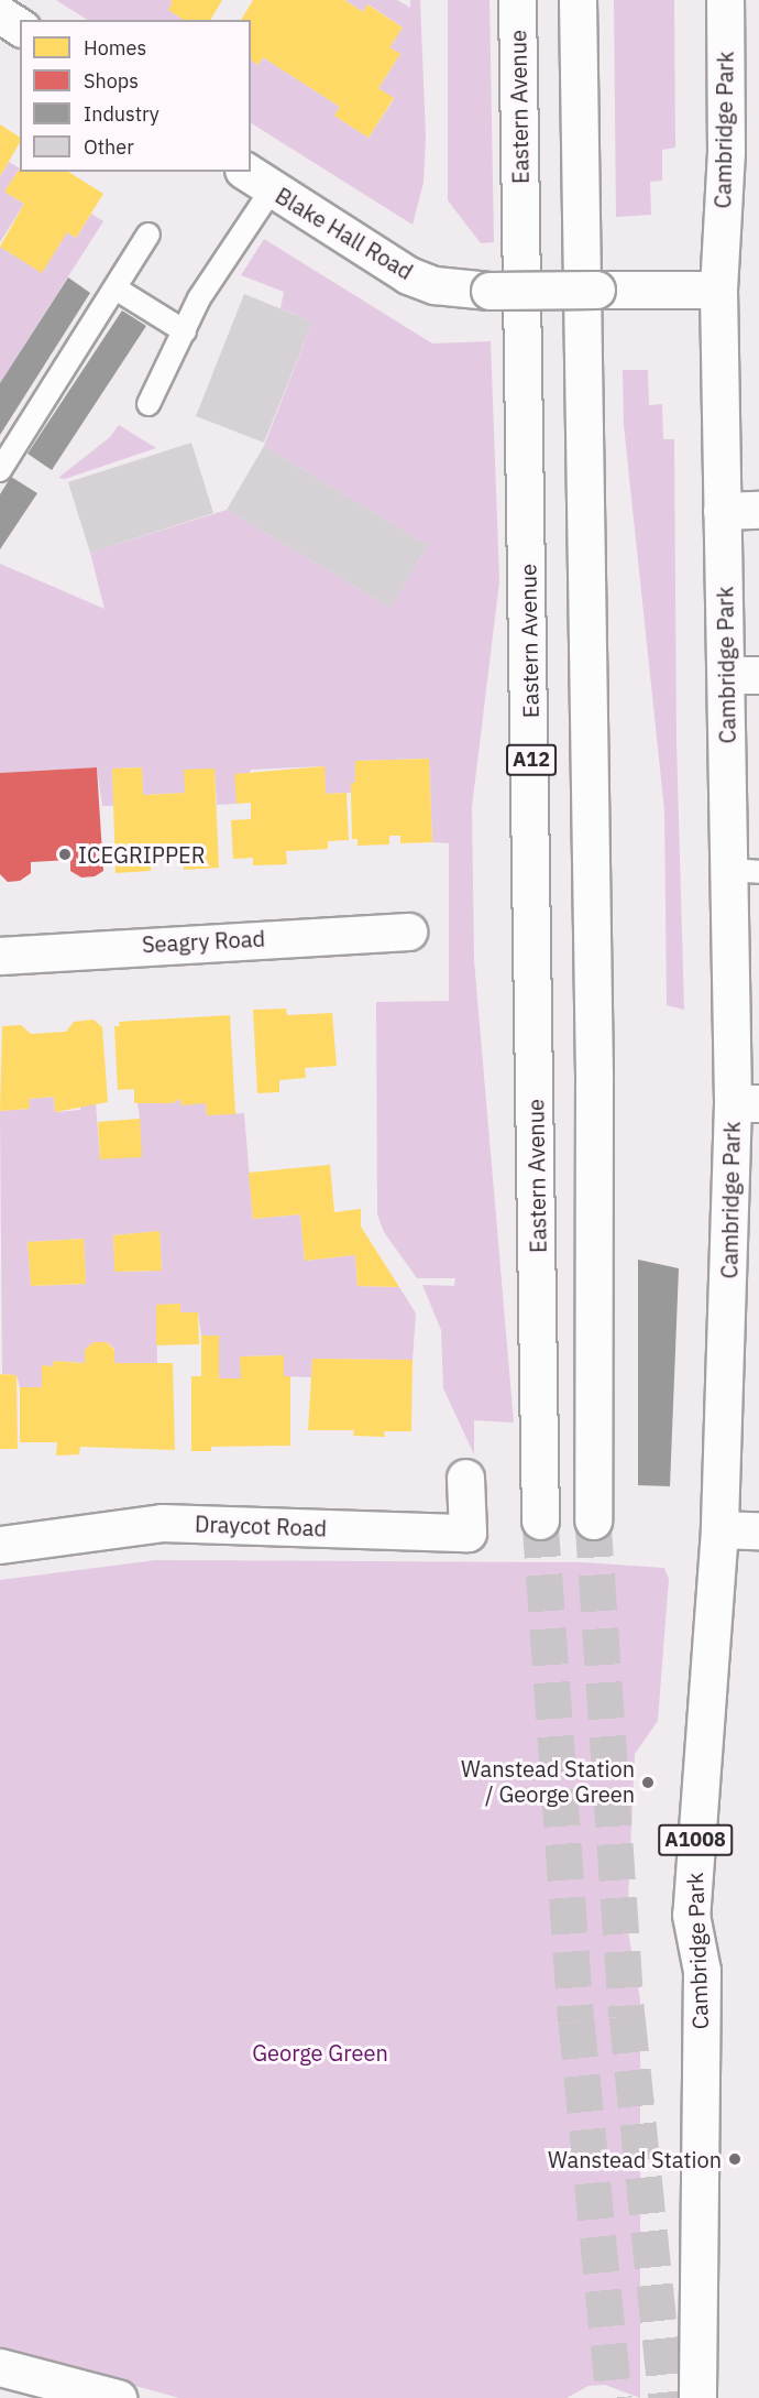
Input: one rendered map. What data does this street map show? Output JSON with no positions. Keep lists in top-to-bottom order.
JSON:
{
  "streets": {
    "main road": [
      "Eastern Avenue",
      "Cambridge Park",
      "Blake Hall Road",
      "A12",
      "Seagry Road",
      "Draycot Road",
      "A1008"
    ]
  },
  "crossings": [
    ["Cambridge Park", "Blake Hall Road"]
  ],
  "parks": ["George Green"],
  "places": ["ICEGRIPPER", "Wanstead Station / George Green", "Wanstead Station"],
  "legend": [
    "Homes",
    "Shops",
    "Industry",
    "Other"
  ]
}
